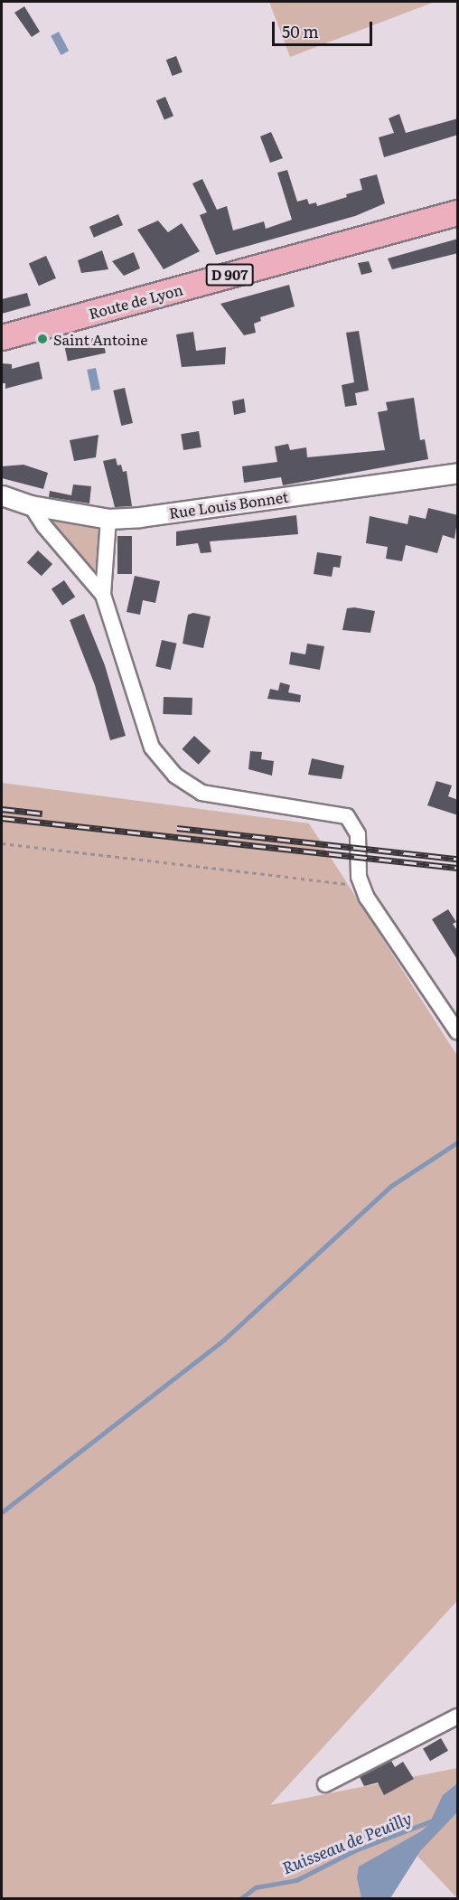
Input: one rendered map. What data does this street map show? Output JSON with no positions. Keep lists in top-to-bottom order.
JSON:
{
  "streets": {
    "main road": ["D 907", "Route de Lyon"],
    "street": ["Rue Louis Bonnet"]
  },
  "water": ["Ruisseau de Peuilly"],
  "places": ["Saint Antoine"],
  "scale_bar": "50 m"
}
